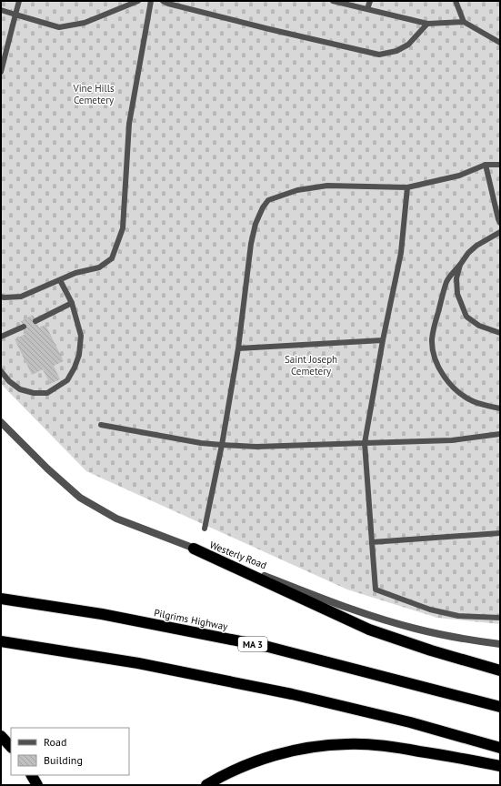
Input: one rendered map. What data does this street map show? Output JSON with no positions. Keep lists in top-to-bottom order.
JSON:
{
  "streets": {
    "highway": ["Pilgrims Highway", "MA 3"],
    "street": ["Westerly Road"]
  },
  "parks": ["Vine Hills Cemetery", "Saint Joseph Cemetery"],
  "legend": ["Road", "Building"]
}
